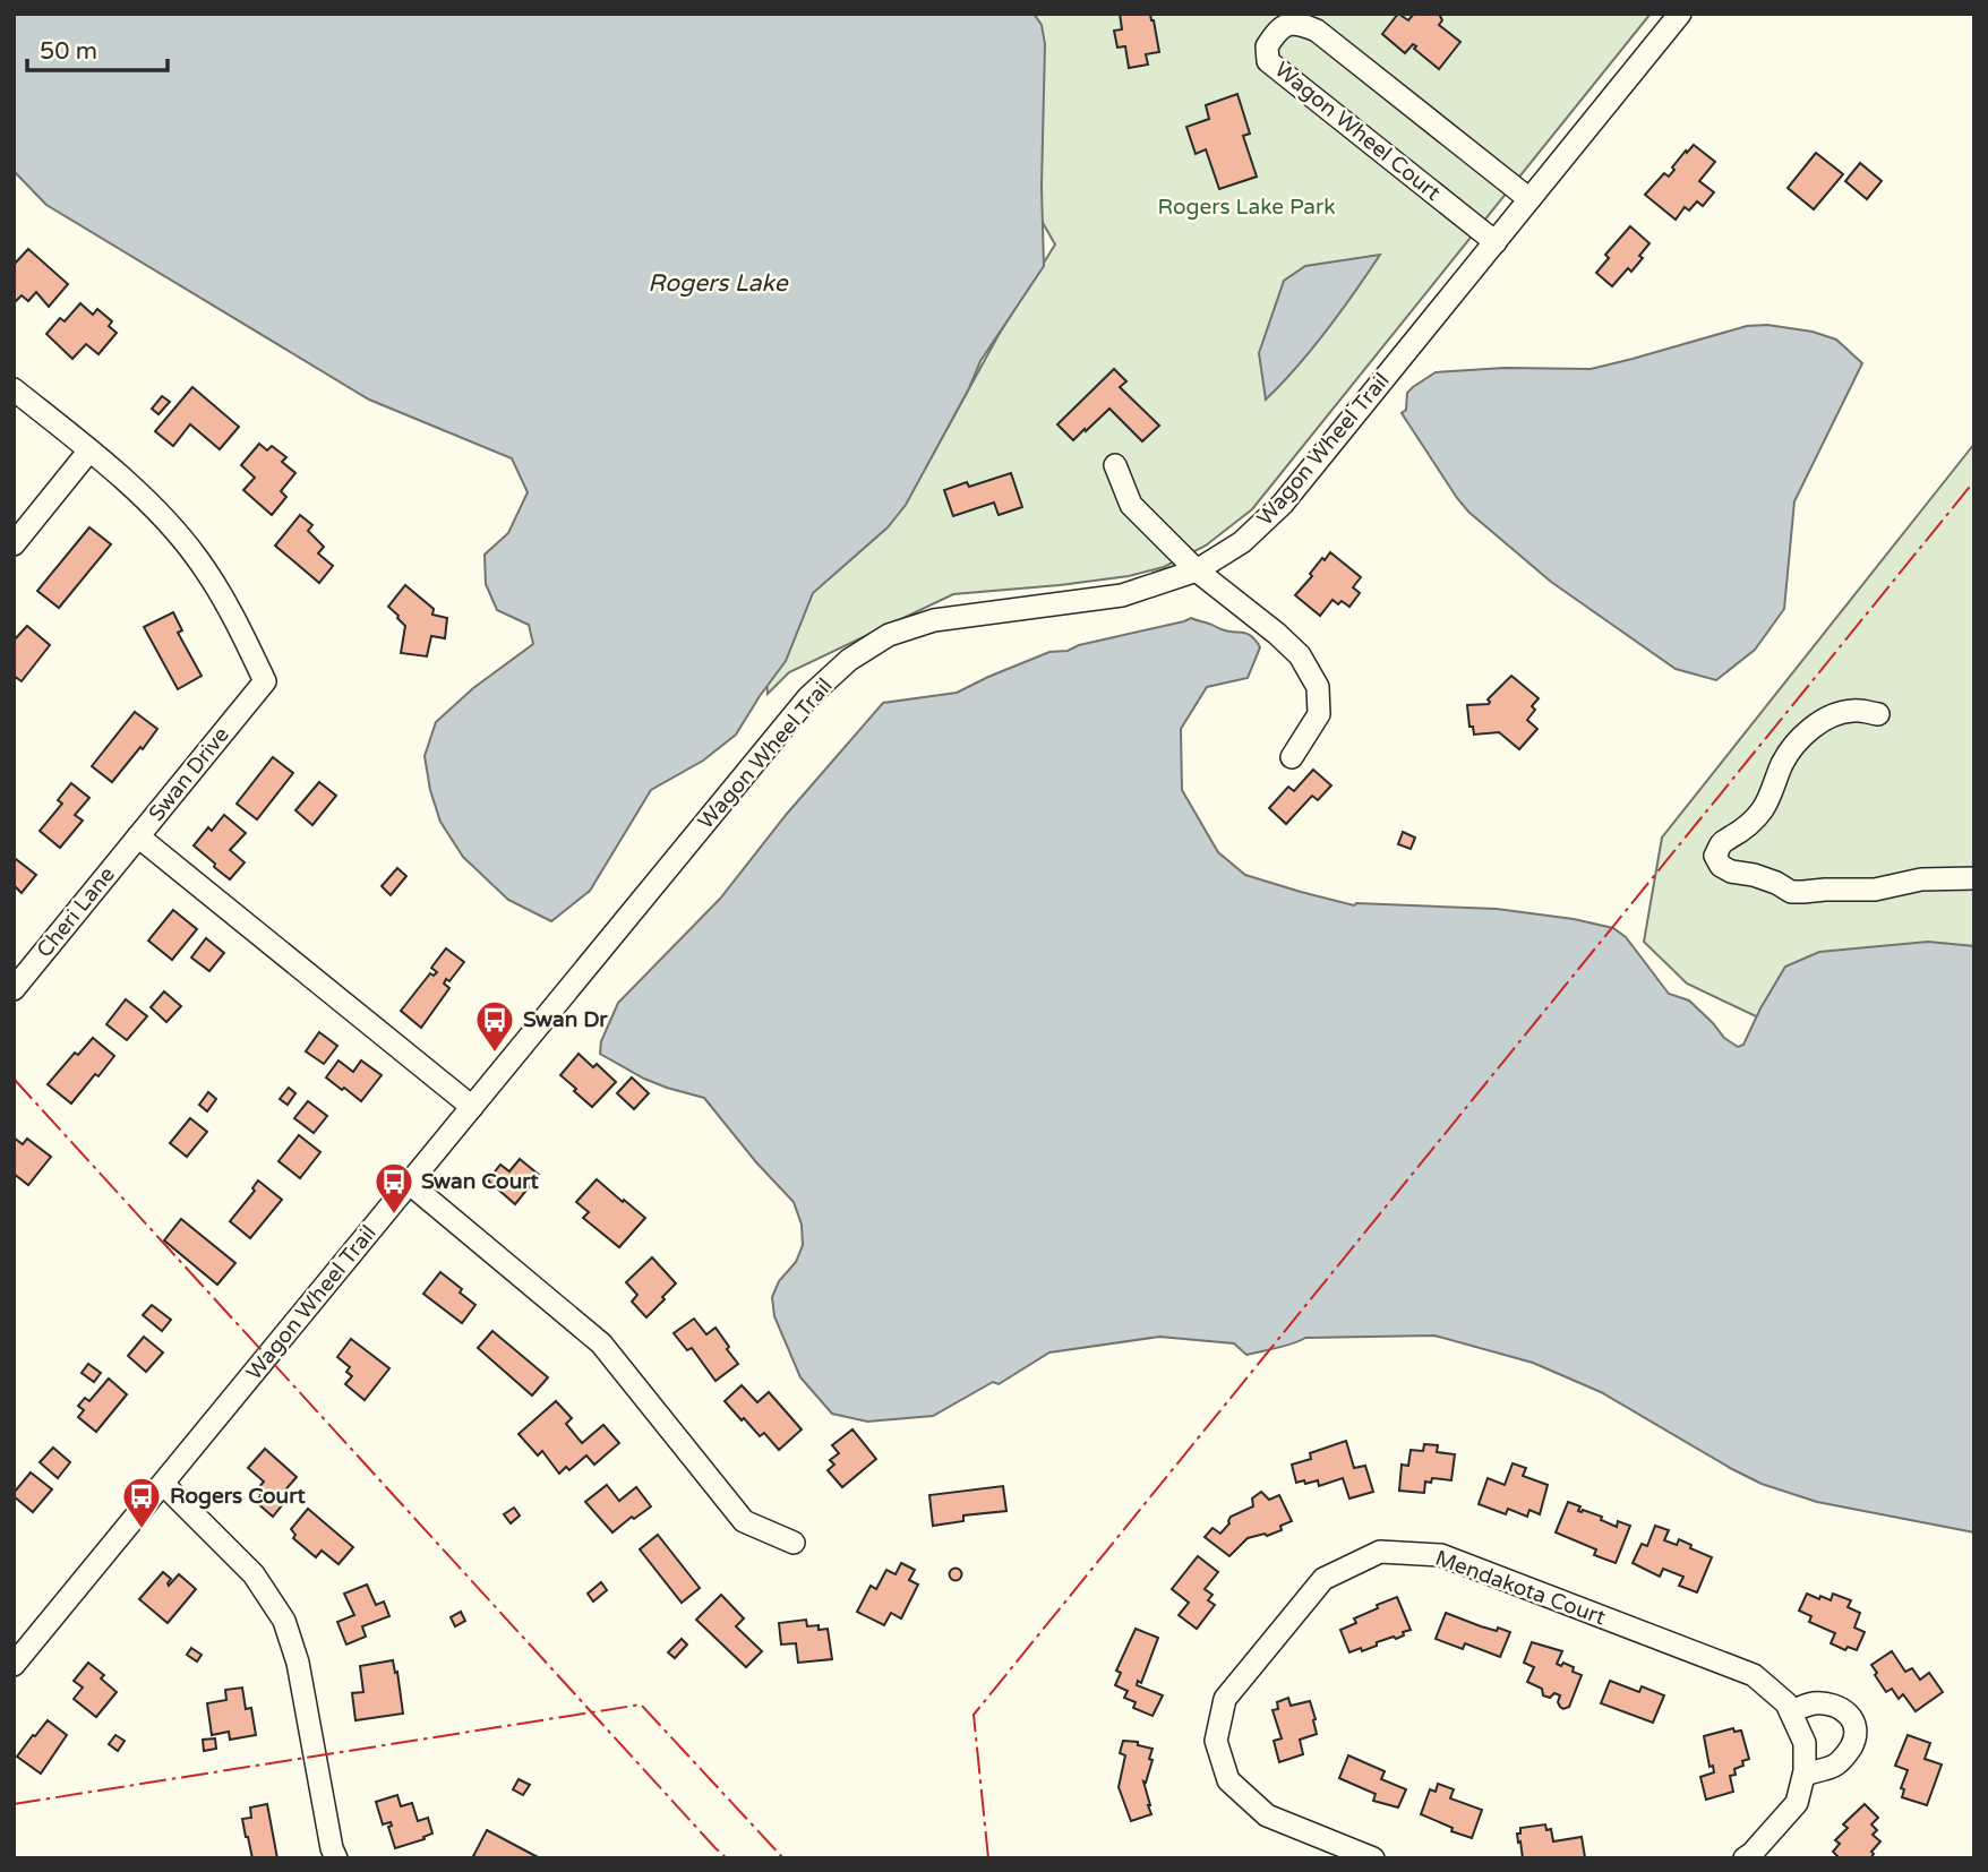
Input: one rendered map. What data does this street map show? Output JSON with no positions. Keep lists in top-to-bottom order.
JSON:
{
  "streets": {
    "street": [
      "Wagon Wheel Court",
      "Wagon Wheel Trail",
      "Swan Drive",
      "Cheri Lane",
      "Mendakota Court"
    ]
  },
  "crossings": [
    ["Wagon Wheel Court", "Wagon Wheel Trail"],
    ["Wagon Wheel Trail", "Swan Drive"],
    ["Swan Drive", "Cheri Lane"]
  ],
  "water": ["Rogers Lake"],
  "parks": ["Rogers Lake Park"],
  "places": {
    "bus stop": ["Swan Dr", "Swan Court", "Rogers Court"]
  },
  "scale_bar": "50 m"
}
